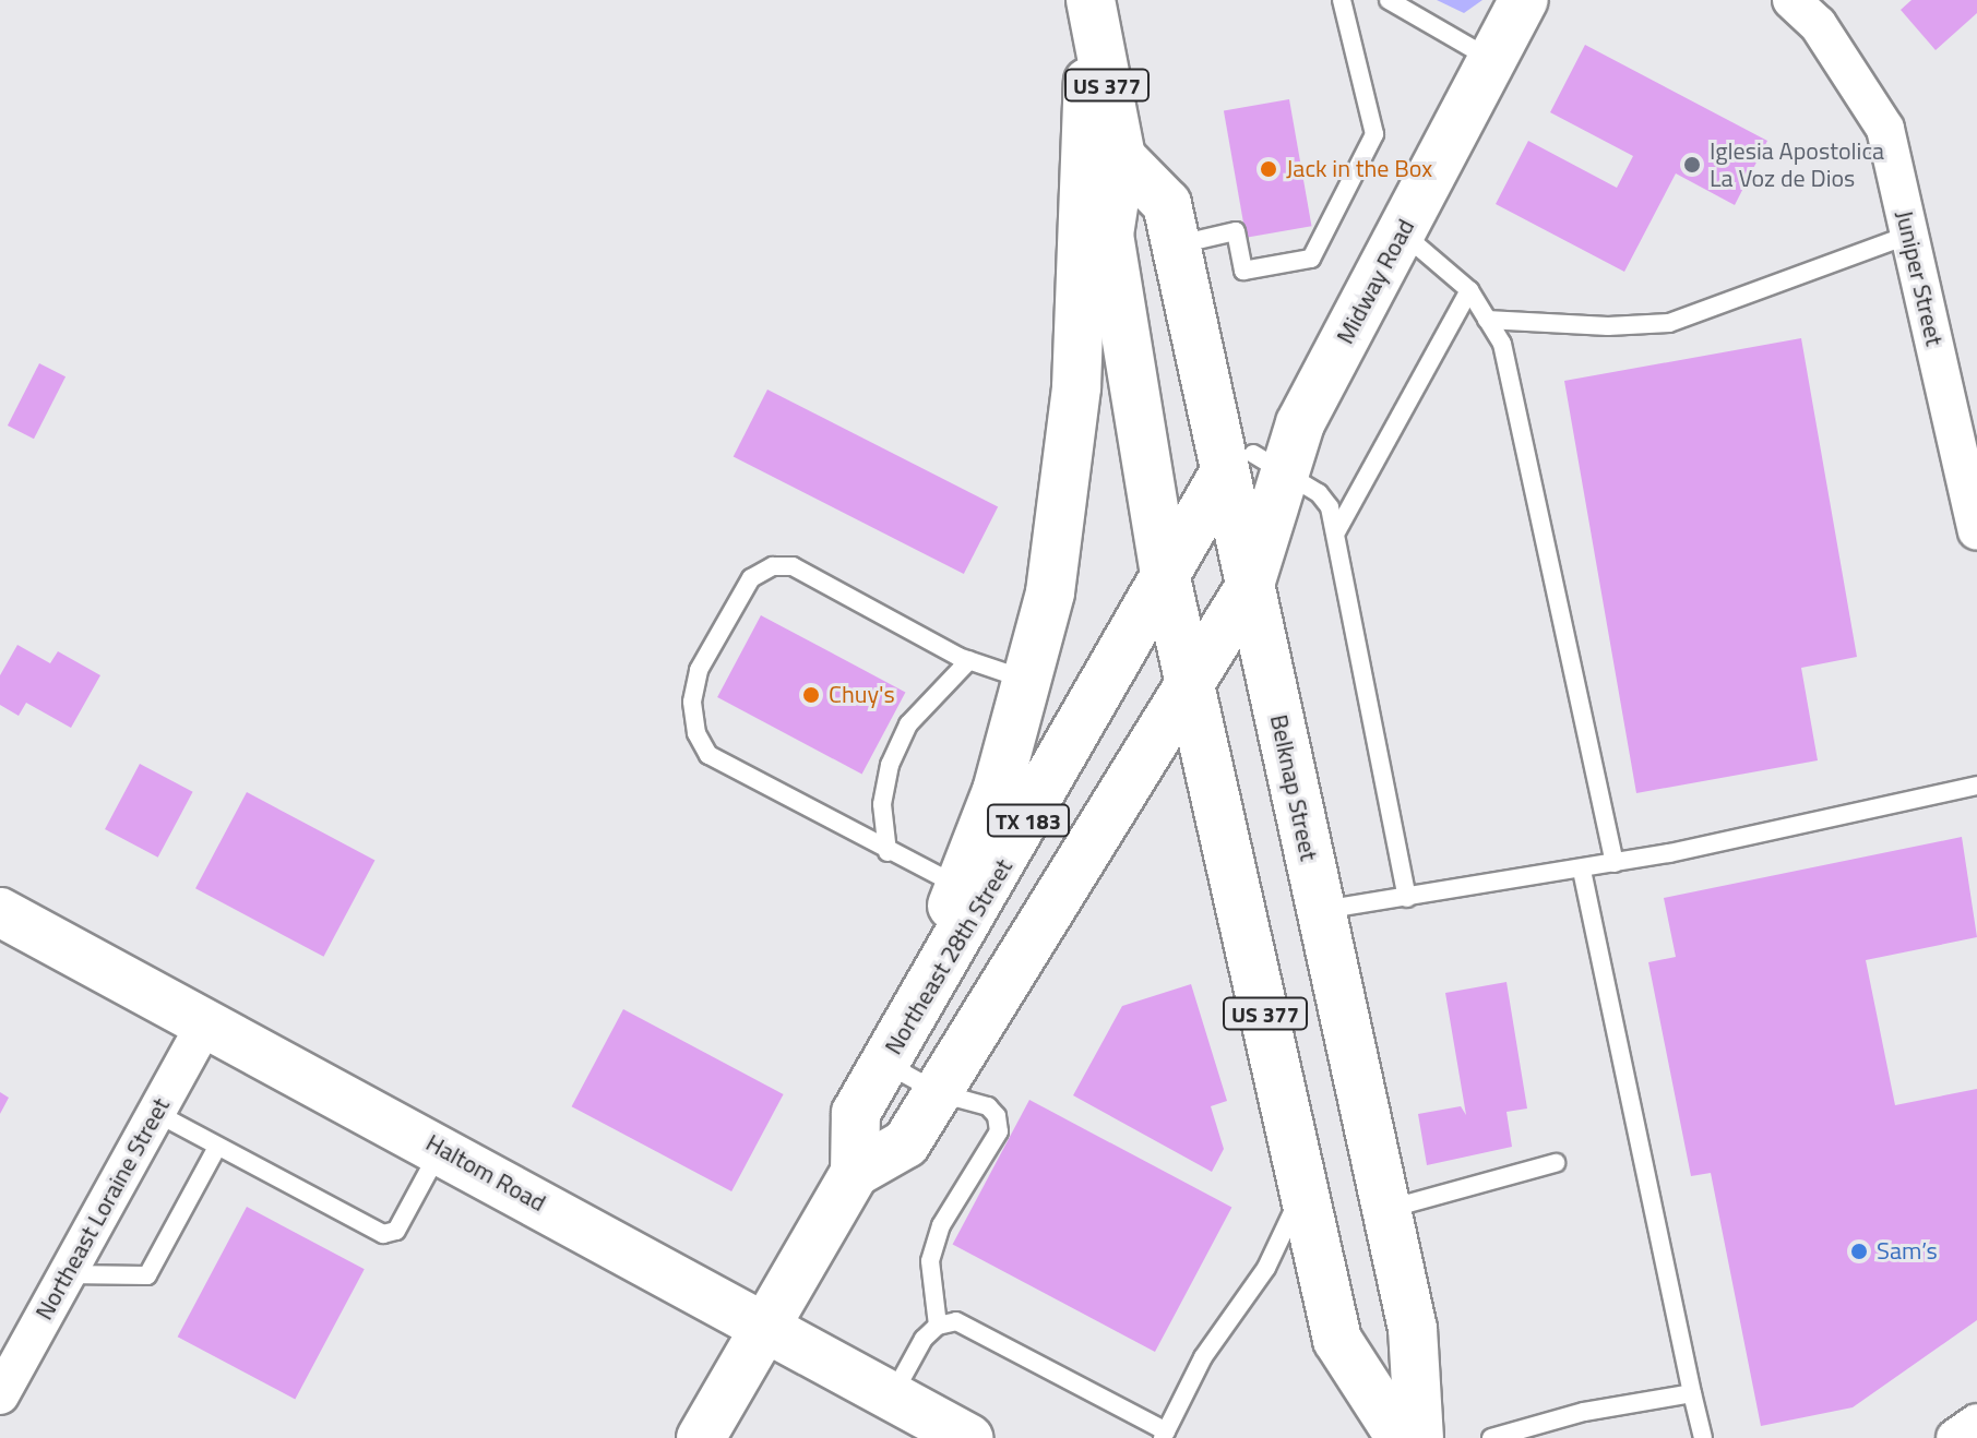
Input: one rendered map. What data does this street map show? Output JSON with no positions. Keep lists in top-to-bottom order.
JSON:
{
  "streets": {
    "main road": [
      "US 377",
      "Midway Road",
      "Belknap Street",
      "TX 183",
      "Northeast 28th Street",
      "Haltom Road"
    ],
    "street": ["Juniper Street", "Northeast Loraine Street"]
  },
  "crossings": [
    ["US 377", "Belknap Street"],
    ["US 377", "TX 183"],
    ["US 377", "Northeast 28th Street"],
    ["Midway Road", "Belknap Street"],
    ["Midway Road", "Northeast 28th Street"],
    ["Belknap Street", "TX 183"],
    ["Belknap Street", "Northeast 28th Street"],
    ["TX 183", "Northeast 28th Street"],
    ["TX 183", "Haltom Road"],
    ["Haltom Road", "Northeast Loraine Street"]
  ],
  "places": [
    "Iglesia Apostolica La Voz de Dios",
    "Jack in the Box",
    "Chuy's",
    "Sam’s"
  ]
}
